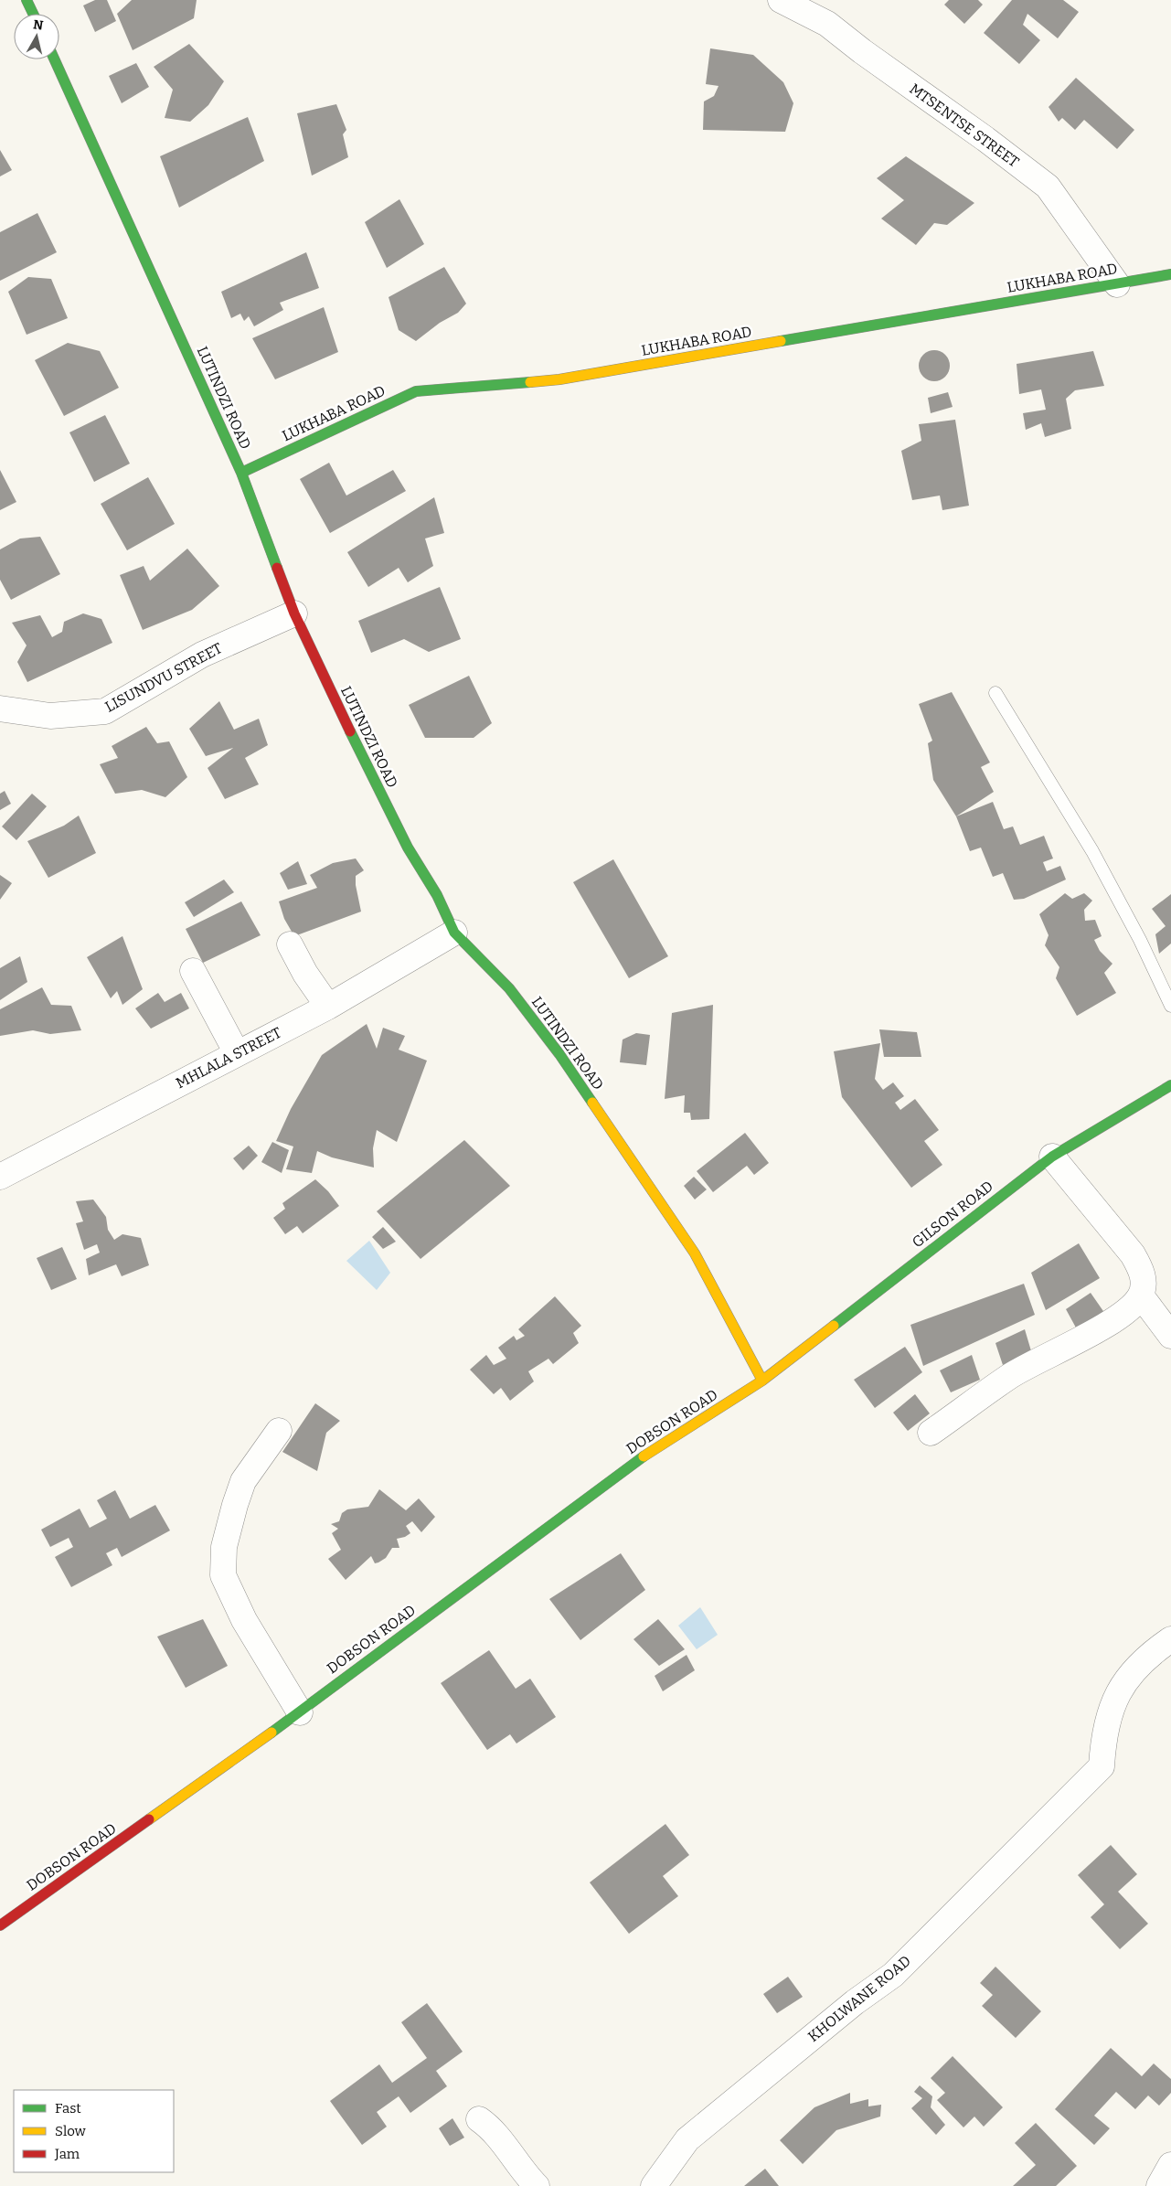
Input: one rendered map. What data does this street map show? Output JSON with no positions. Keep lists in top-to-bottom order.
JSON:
{
  "streets": {
    "street": [
      "MTSENTSE STREET",
      "LUKHABA ROAD",
      "LUTINDZI ROAD",
      "LISUNDVU STREET",
      "MHLALA STREET",
      "GILSON ROAD",
      "DOBSON ROAD",
      "KHOLWANE ROAD"
    ]
  },
  "crossings": [
    ["MTSENTSE STREET", "LUKHABA ROAD"],
    ["LUKHABA ROAD", "LUTINDZI ROAD"],
    ["LUTINDZI ROAD", "LISUNDVU STREET"],
    ["LUTINDZI ROAD", "MHLALA STREET"],
    ["LUTINDZI ROAD", "GILSON ROAD"],
    ["LUTINDZI ROAD", "DOBSON ROAD"],
    ["GILSON ROAD", "DOBSON ROAD"]
  ],
  "legend": ["Fast", "Slow", "Jam"],
  "north": "top"
}
